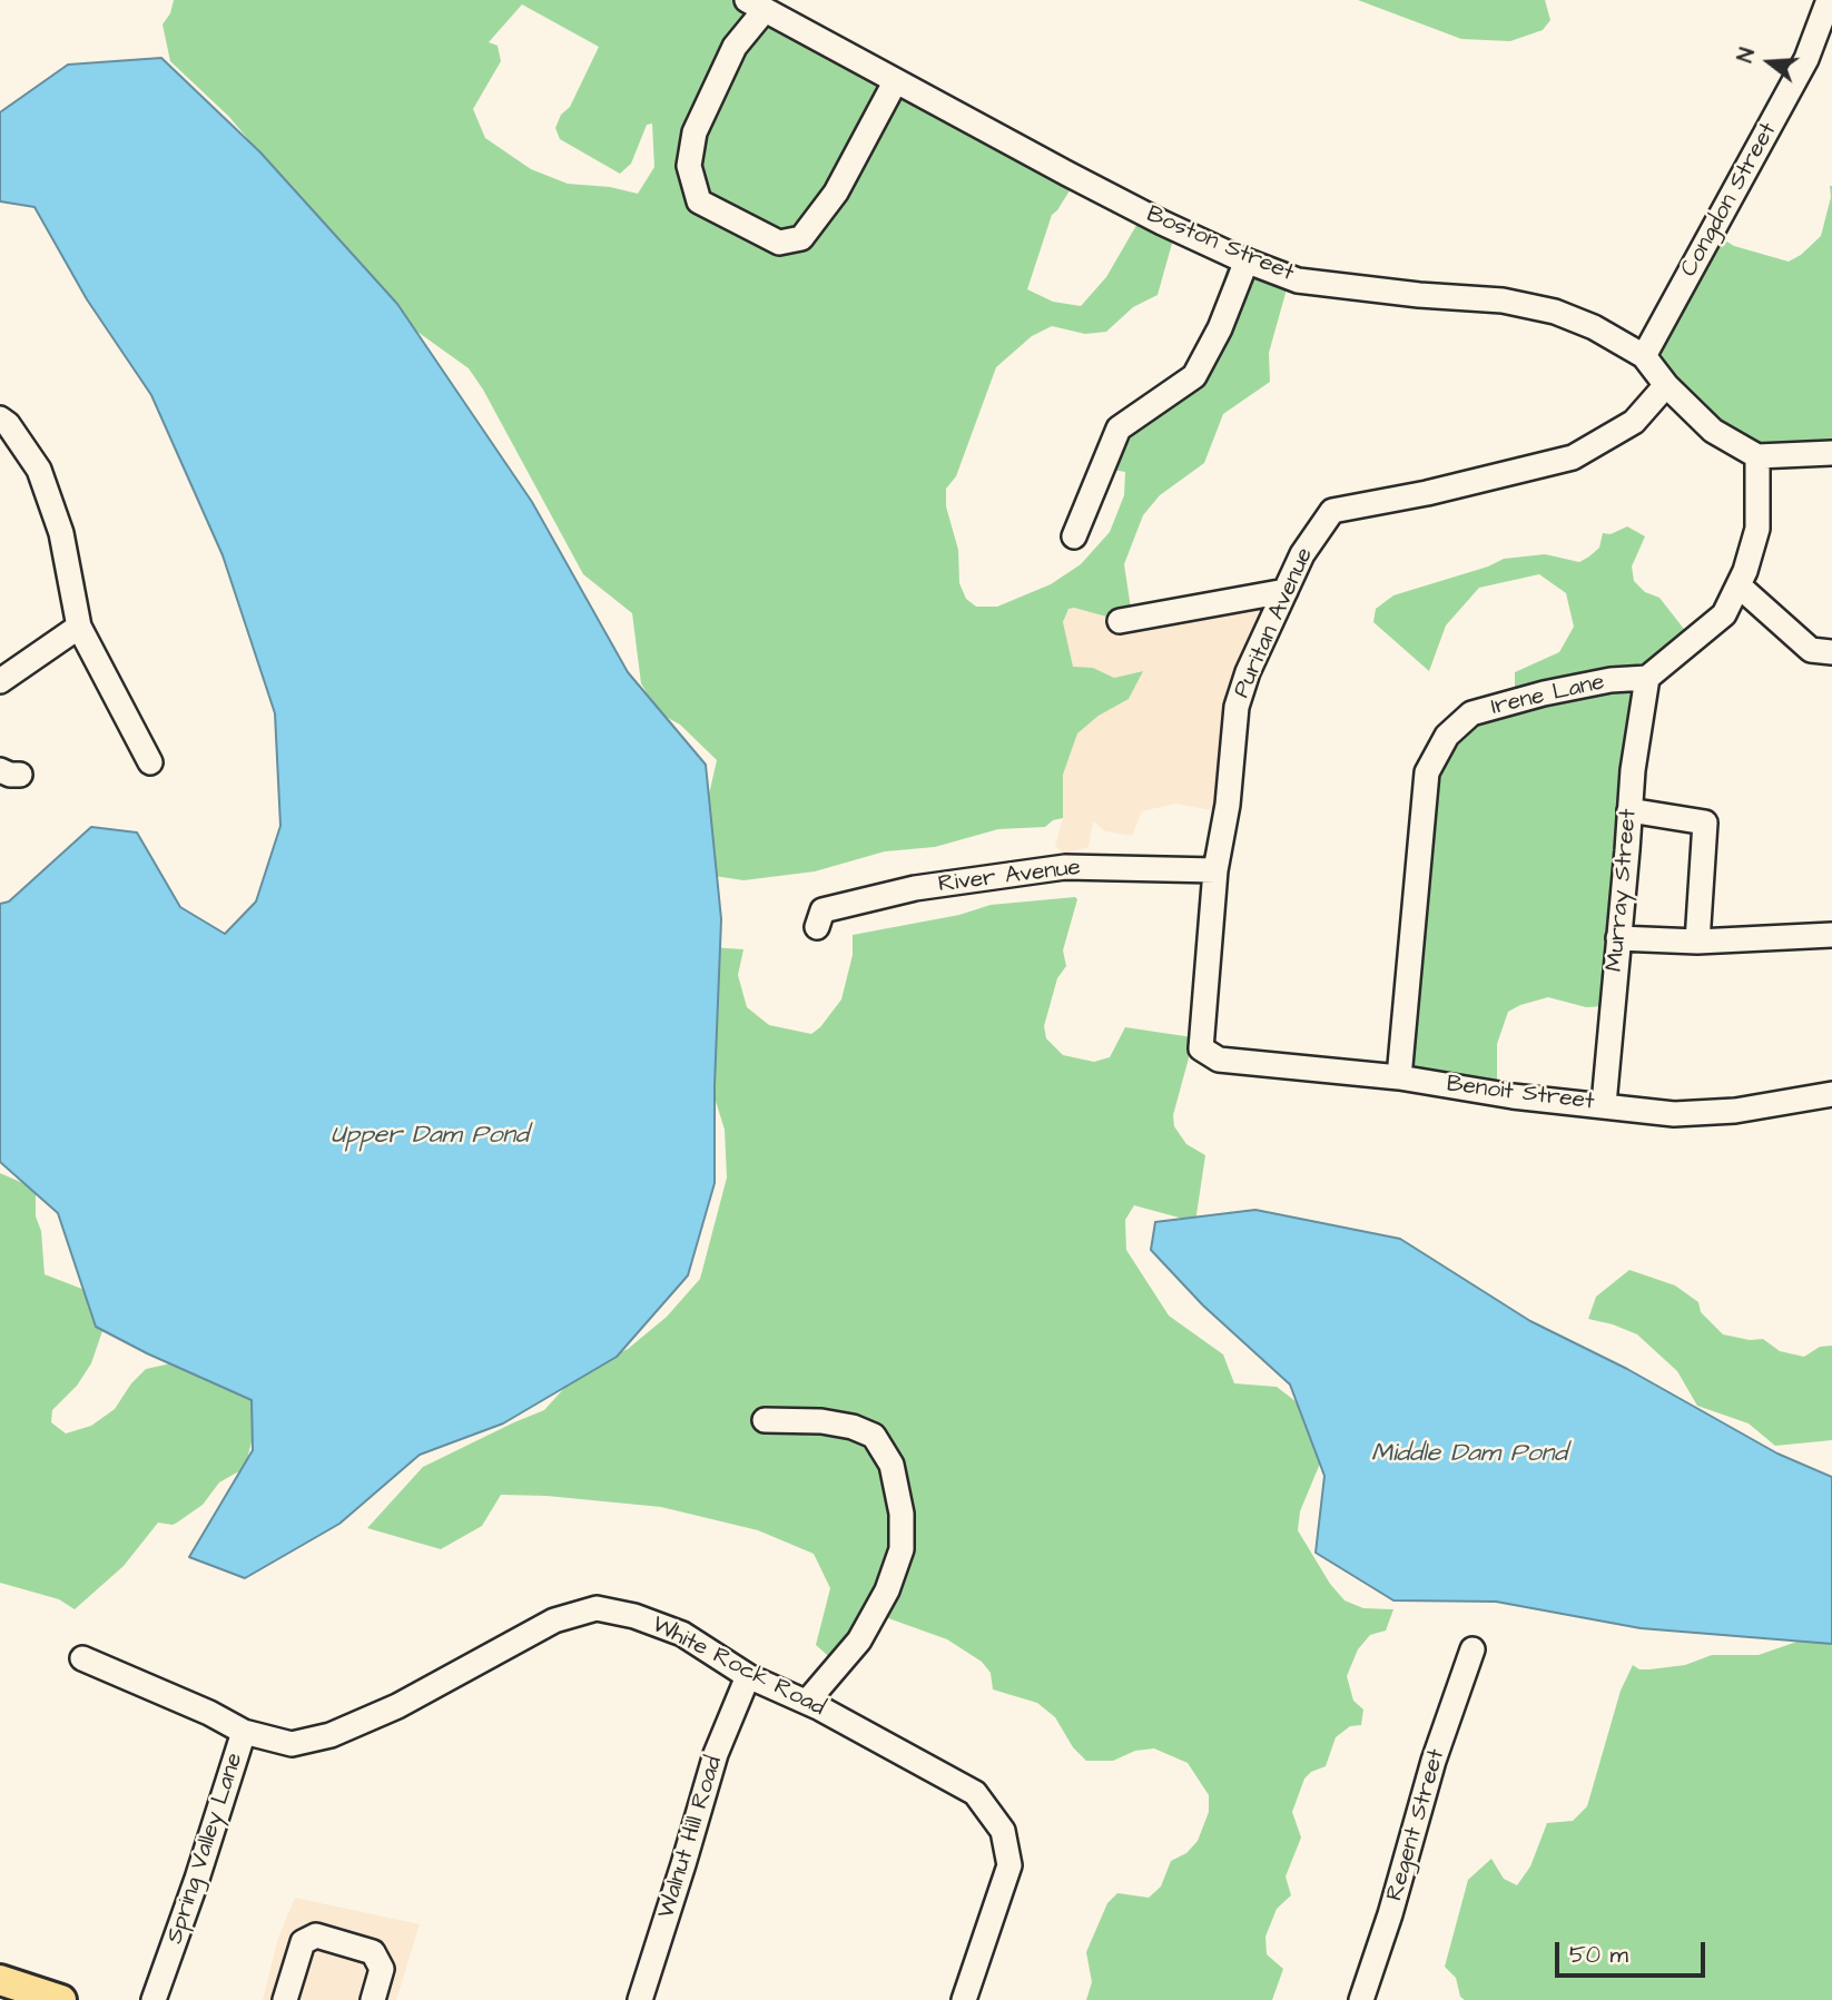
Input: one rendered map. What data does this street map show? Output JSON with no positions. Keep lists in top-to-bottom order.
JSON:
{
  "streets": {
    "street": [
      "Congdon Street",
      "Boston Street",
      "Puritan Avenue",
      "Irene Lane",
      "River Avenue",
      "Murray Street",
      "Benoit Street",
      "White Rock Road",
      "Regent Street",
      "Walnut Hill Road",
      "Spring Valley Lane"
    ]
  },
  "crossings": [
    ["Congdon Street", "Boston Street"],
    ["Boston Street", "Puritan Avenue"],
    ["Puritan Avenue", "River Avenue"],
    ["Puritan Avenue", "Benoit Street"],
    ["Irene Lane", "Murray Street"],
    ["Irene Lane", "Benoit Street"],
    ["Murray Street", "Benoit Street"],
    ["White Rock Road", "Walnut Hill Road"],
    ["White Rock Road", "Spring Valley Lane"]
  ],
  "water": ["Upper Dam Pond", "Middle Dam Pond"],
  "scale_bar": "50 m",
  "north": "left"
}
